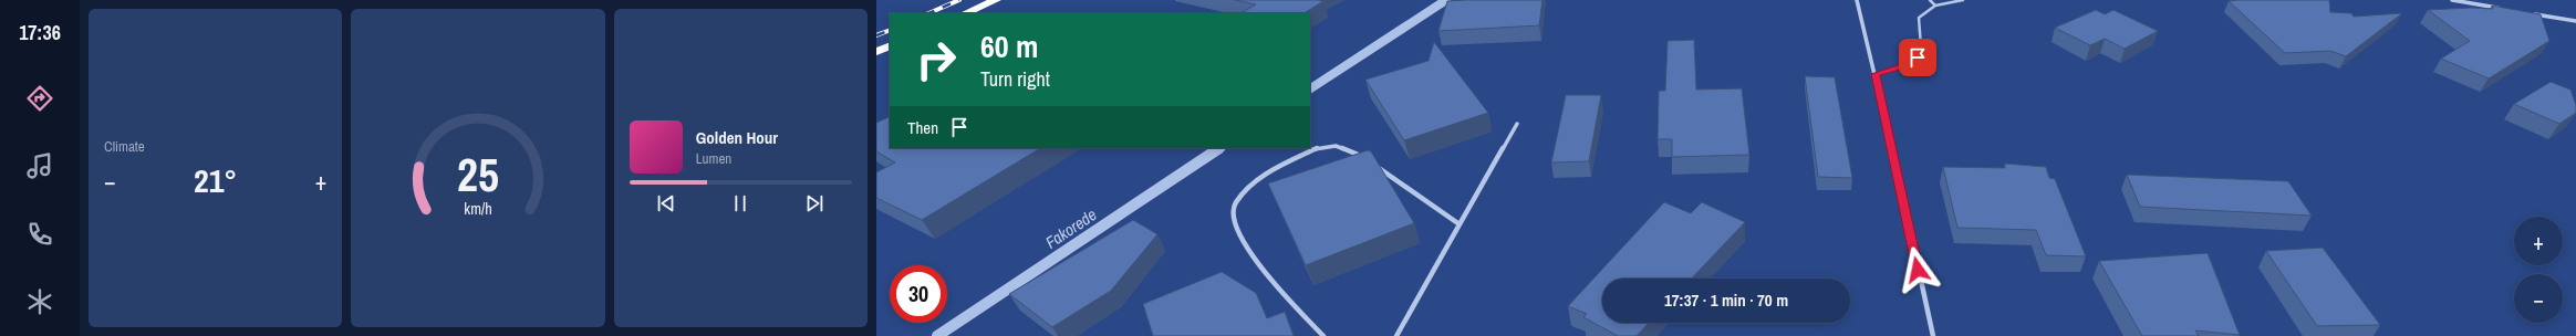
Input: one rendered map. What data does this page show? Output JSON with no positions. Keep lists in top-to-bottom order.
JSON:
{
  "water": ["Fakorede"],
  "page": {
    "tabs": "17:36",
    "tile": "Climate",
    "turn": ["60 m", "Turn right"],
    "then": "Then",
    "song": ["Golden Hour", "Lumen"],
    "heat": ["−", "21°", "+"],
    "map_buttons": ["+", "−"],
    "limit": "30",
    "trip": "17:37 · 1 min · 70 m",
    "gauge": ["25", "km/h"]
  }
}
